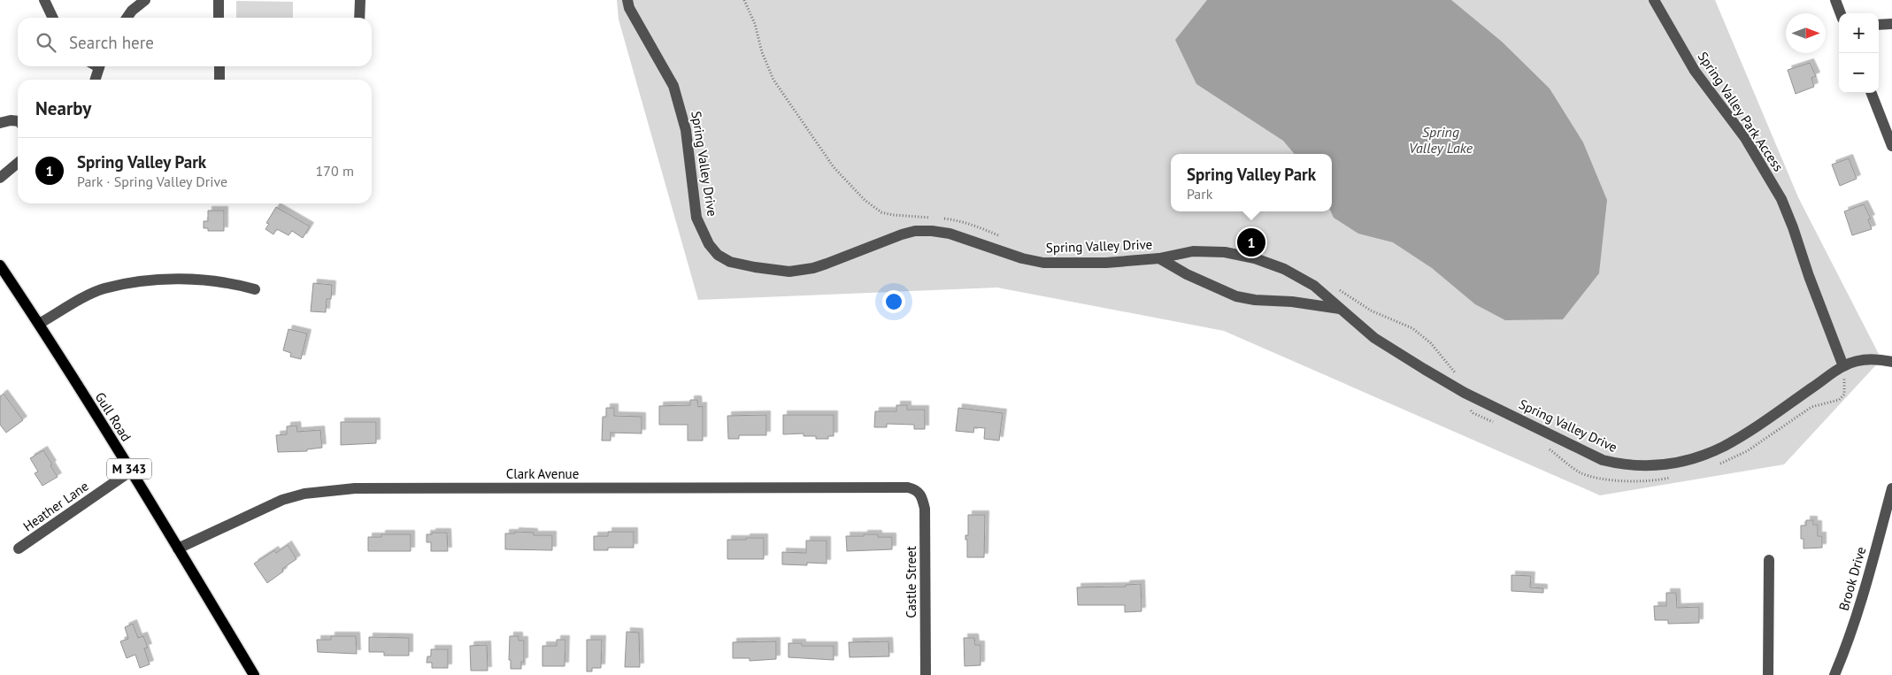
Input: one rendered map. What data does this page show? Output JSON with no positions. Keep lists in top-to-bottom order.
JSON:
{
  "streets": {
    "main road": ["Gull Road", "M 343"],
    "street": [
      "Spring Valley Park Access",
      "Spring Valley Drive",
      "Clark Avenue",
      "Heather Lane",
      "Brook Drive",
      "Castle Street"
    ]
  },
  "crossings": [
    ["Spring Valley Park Access", "Spring Valley Drive"],
    ["Gull Road", "Clark Avenue"],
    ["Gull Road", "Heather Lane"],
    ["Clark Avenue", "Castle Street"]
  ],
  "water": ["Spring Valley Lake"],
  "north": "right",
  "page": {
    "map_buttons": ["+", "−"],
    "search": "Search here",
    "heading": "Nearby",
    "list": [
      {
        "mark": "1",
        "name": "Spring Valley Park",
        "note": "Park · Spring Valley Drive",
        "value": "170 m"
      }
    ],
    "popup": ["Spring Valley Park", "Park"],
    "pins": "1"
  }
}
